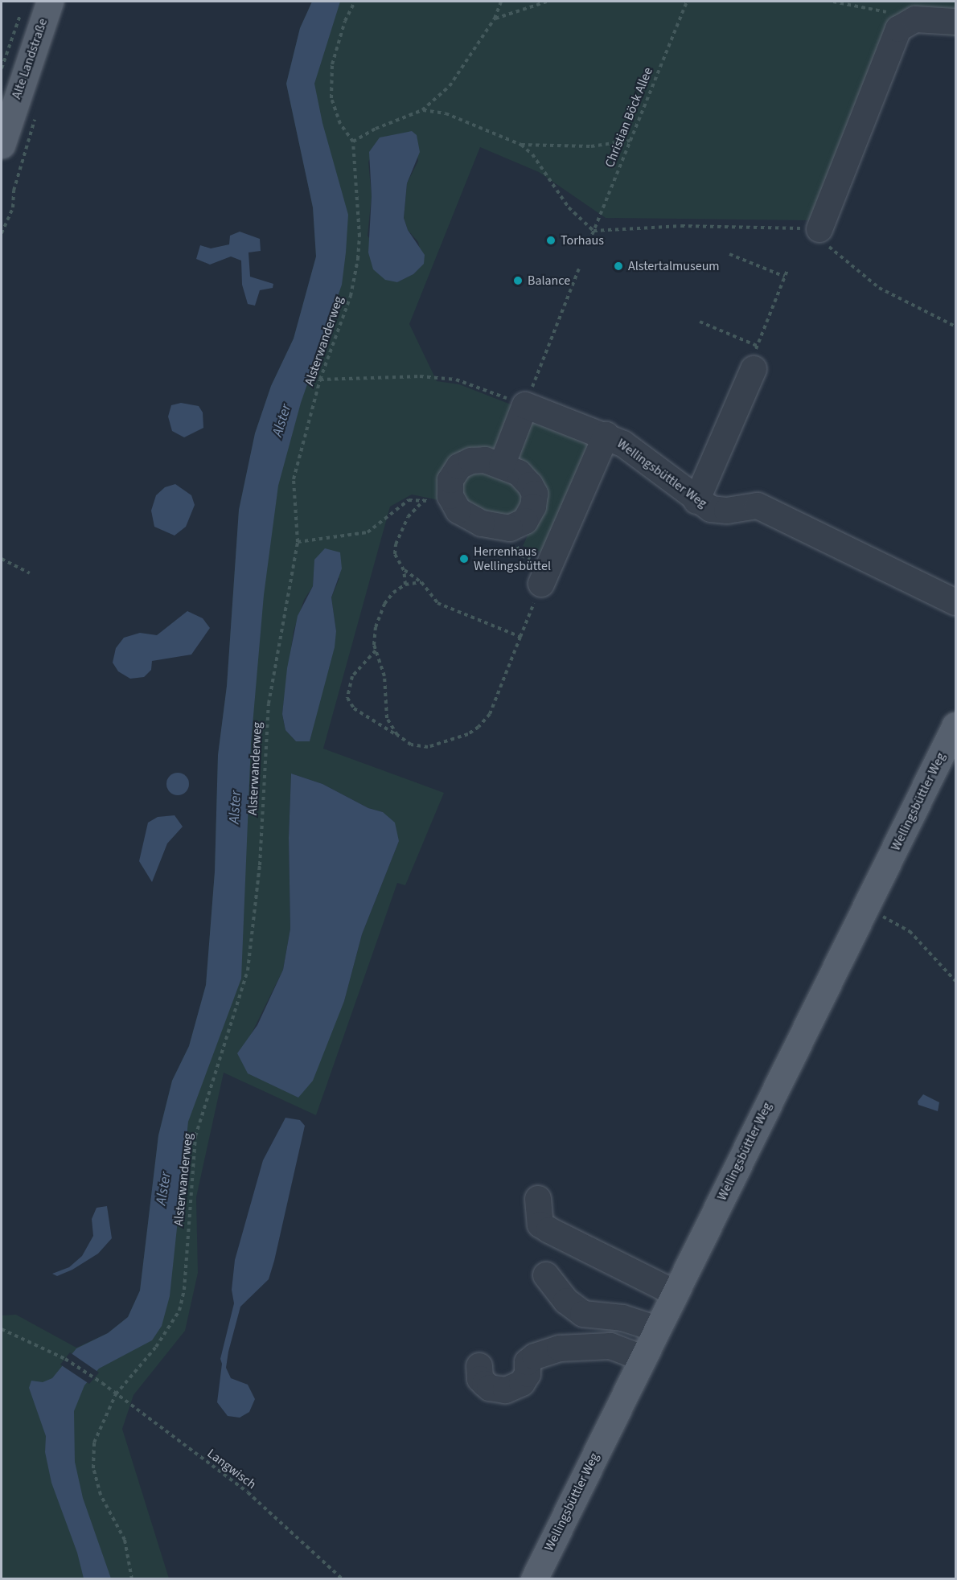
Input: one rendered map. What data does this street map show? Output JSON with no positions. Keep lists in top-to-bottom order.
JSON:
{
  "streets": {
    "main road": ["Alte Landstraße", "Wellingsbüttler Weg"],
    "path": ["Christian Böck Allee", "Alsterwanderweg", "Langwisch"]
  },
  "crossings": [
    ["Alsterwanderweg", "Langwisch"]
  ],
  "water": ["Alster"],
  "places": [
    "Torhaus",
    "Alstertalmuseum",
    "Balance",
    "Herrenhaus Wellingsbüttel"
  ]
}
